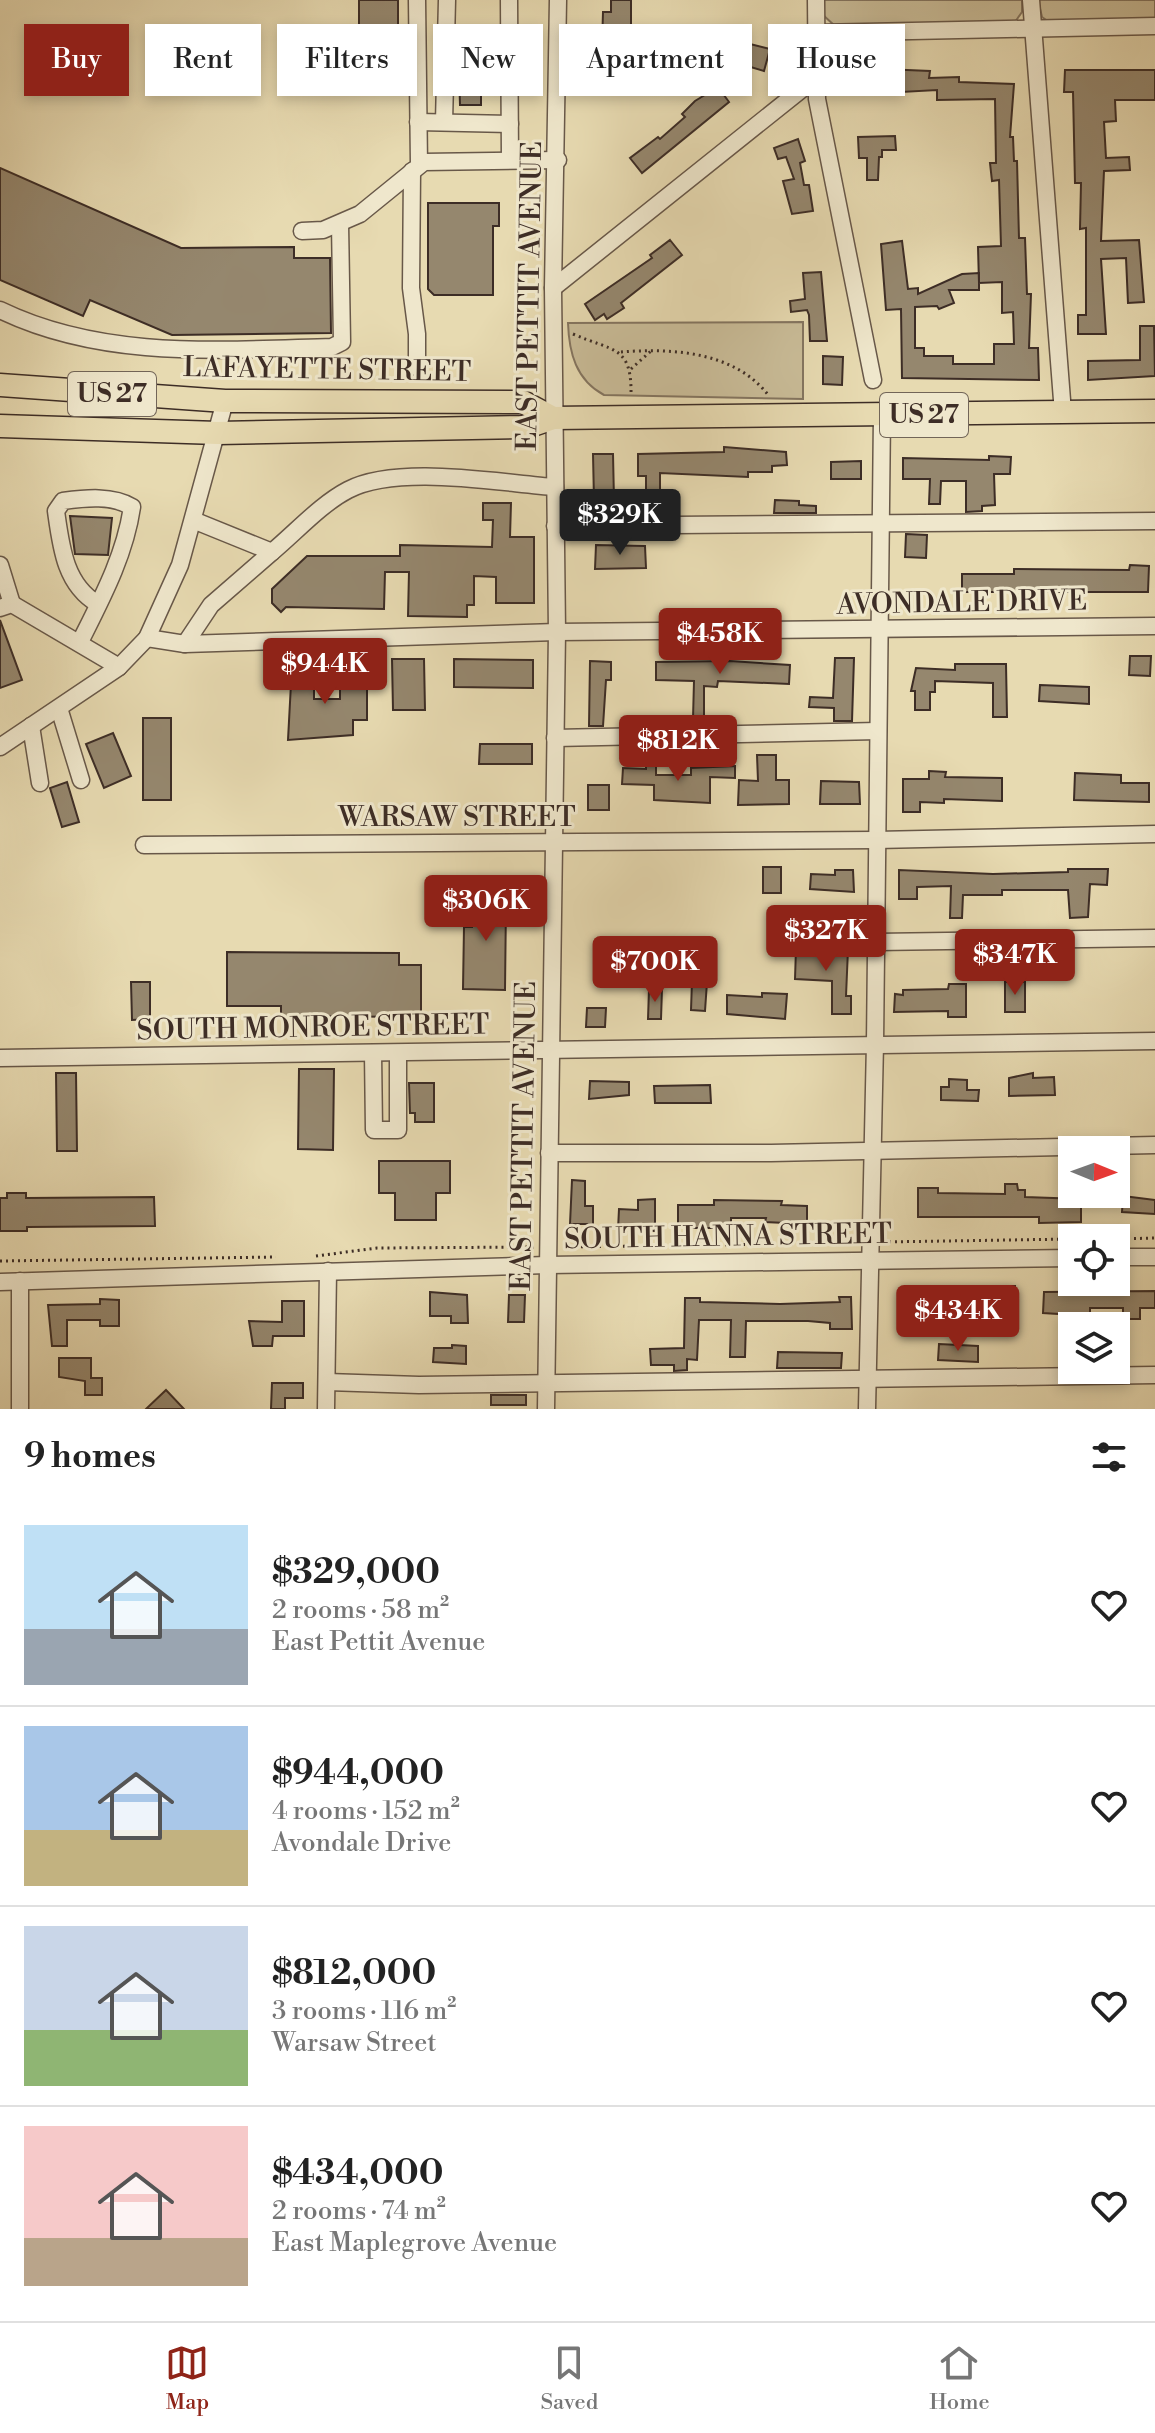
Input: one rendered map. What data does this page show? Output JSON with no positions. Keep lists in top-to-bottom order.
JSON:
{
  "streets": {
    "highway": ["LAFAYETTE STREET", "US 27"],
    "street": [
      "EAST PETTIT AVENUE",
      "AVONDALE DRIVE",
      "WARSAW STREET",
      "SOUTH MONROE STREET",
      "SOUTH HANNA STREET"
    ]
  },
  "crossings": [
    ["EAST PETTIT AVENUE", "LAFAYETTE STREET"],
    ["EAST PETTIT AVENUE", "AVONDALE DRIVE"],
    ["EAST PETTIT AVENUE", "WARSAW STREET"],
    ["EAST PETTIT AVENUE", "SOUTH MONROE STREET"],
    ["EAST PETTIT AVENUE", "SOUTH HANNA STREET"]
  ],
  "north": "right",
  "page": {
    "chip": [
      "Buy",
      "Rent",
      "Filters",
      "New",
      "Apartment",
      "House"
    ],
    "price": [
      "$329K",
      "$458K",
      "$944K",
      "$812K",
      "$306K",
      "$327K",
      "$347K",
      "$700K",
      "$434K"
    ],
    "heading": "9 homes",
    "list": [
      {
        "name": "$329,000",
        "note": "2 rooms · 58 m² · East Pettit Avenue"
      },
      {
        "name": "$944,000",
        "note": "4 rooms · 152 m² · Avondale Drive"
      },
      {
        "name": "$812,000",
        "note": "3 rooms · 116 m² · Warsaw Street"
      },
      {
        "name": "$434,000",
        "note": "2 rooms · 74 m² · East Maplegrove Avenue"
      }
    ],
    "tabs": ["Map", "Saved", "Home"]
  }
}
